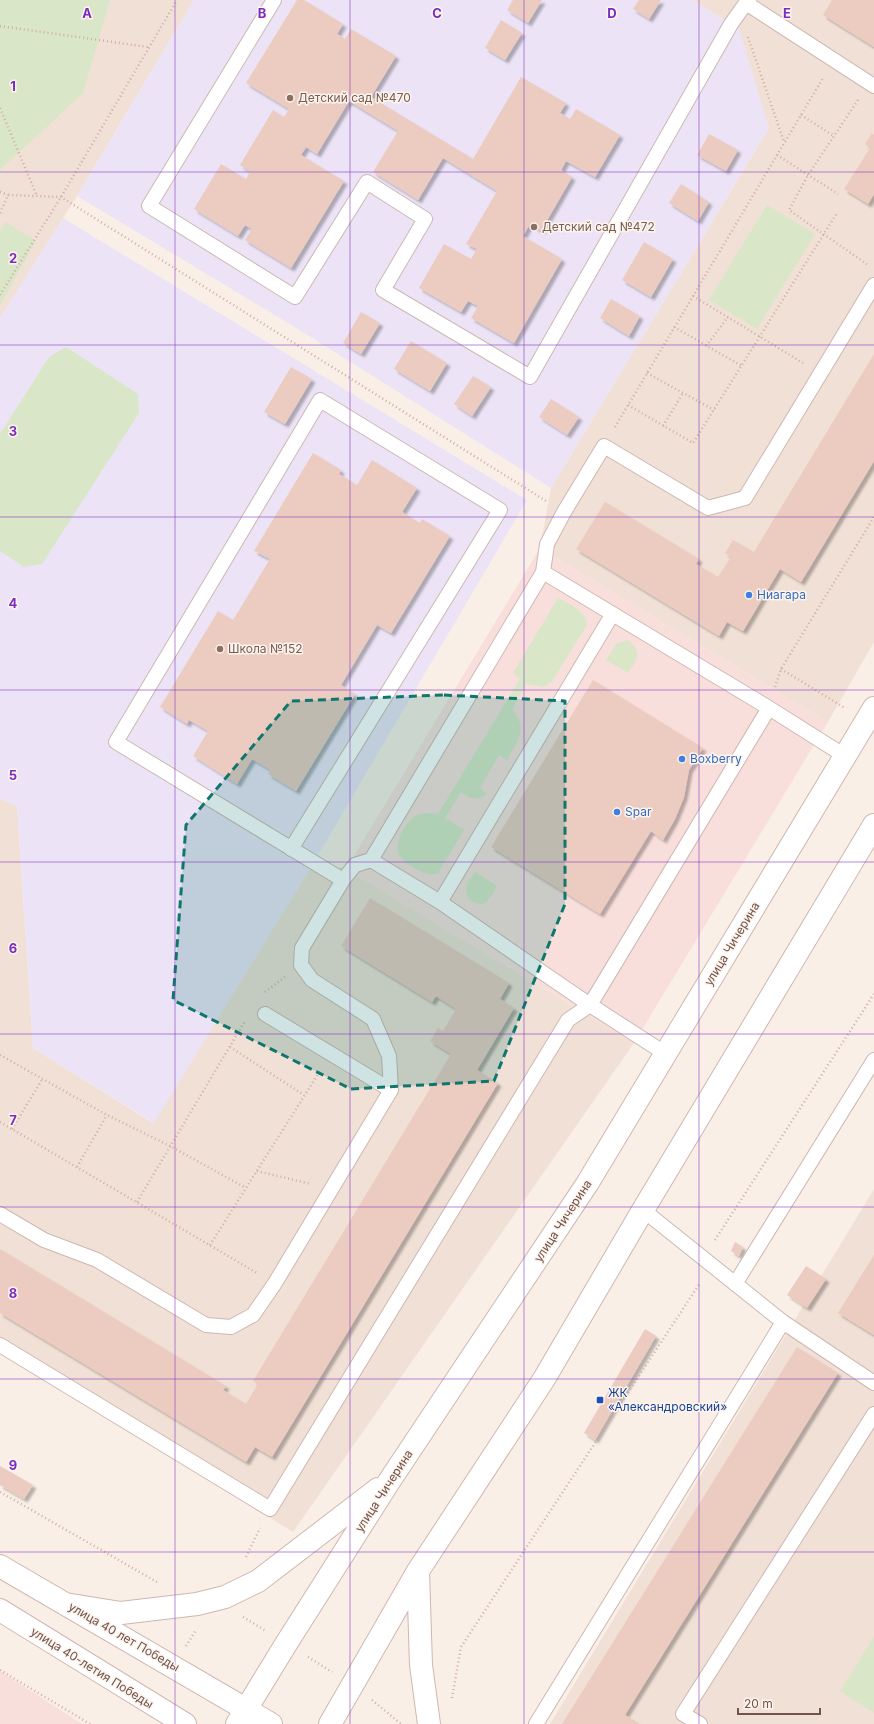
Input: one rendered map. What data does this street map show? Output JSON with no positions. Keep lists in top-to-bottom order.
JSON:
{
  "streets": {
    "main road": ["улица Чичерина", "улица 40 лет Победы", "улица 40-летия Победы"]
  },
  "crossings": [
    ["улица Чичерина", "улица 40 лет Победы"]
  ],
  "places": {
    "other": [
      "Детский сад №470",
      "Детский сад №472",
      "Ниагара",
      "Школа №152",
      "Boxberry",
      "Spar"
    ],
    "transit": ["ЖК «Александровский»"]
  },
  "scale_bar": "20 m",
  "grid": {
    "columns": [
      "A",
      "B",
      "C",
      "D",
      "E"
    ],
    "rows": [
      "1",
      "2",
      "3",
      "4",
      "5",
      "6",
      "7",
      "8",
      "9"
    ]
  }
}
